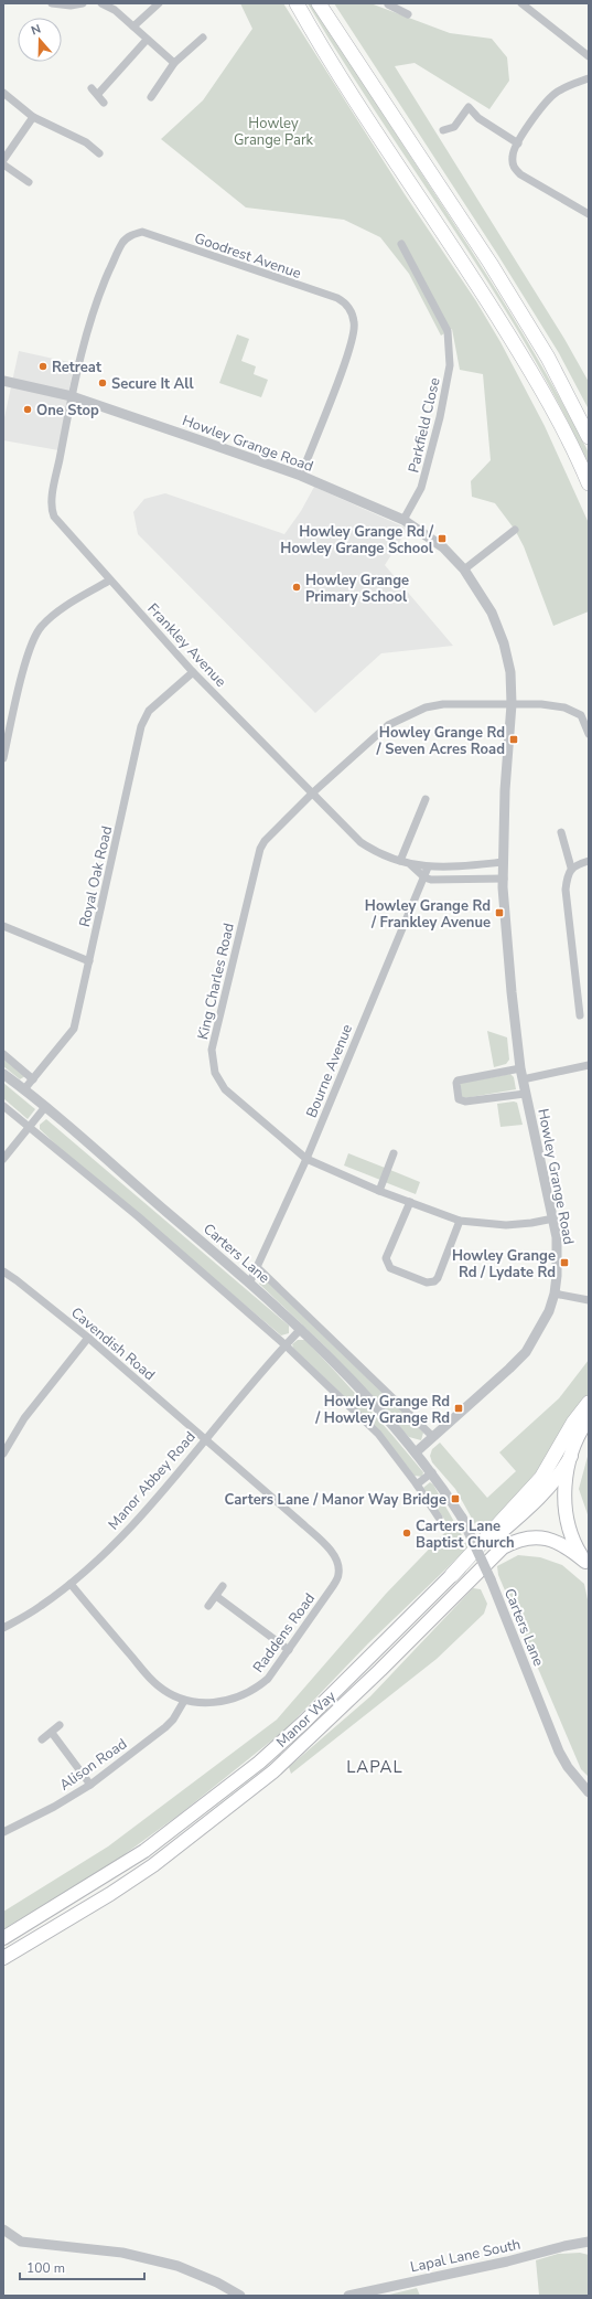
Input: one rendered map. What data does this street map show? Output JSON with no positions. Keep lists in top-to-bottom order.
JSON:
{
  "streets": {
    "highway": ["Manor Way"],
    "street": [
      "Goodrest Avenue",
      "Parkfield Close",
      "Howley Grange Road",
      "Frankley Avenue",
      "Royal Oak Road",
      "King Charles Road",
      "Bourne Avenue",
      "Carters Lane",
      "Cavendish Road",
      "Manor Abbey Road",
      "Raddens Road",
      "Alison Road",
      "Lapal Lane South"
    ]
  },
  "crossings": [
    ["Goodrest Avenue", "Howley Grange Road"],
    ["Goodrest Avenue", "Frankley Avenue"],
    ["Parkfield Close", "Howley Grange Road"],
    ["Howley Grange Road", "Frankley Avenue"],
    ["Howley Grange Road", "King Charles Road"],
    ["Howley Grange Road", "Carters Lane"],
    ["Frankley Avenue", "Royal Oak Road"],
    ["Frankley Avenue", "King Charles Road"],
    ["Frankley Avenue", "Bourne Avenue"],
    ["Royal Oak Road", "Carters Lane"],
    ["King Charles Road", "Bourne Avenue"],
    ["Bourne Avenue", "Carters Lane"],
    ["Carters Lane", "Manor Abbey Road"],
    ["Cavendish Road", "Manor Abbey Road"],
    ["Cavendish Road", "Raddens Road"],
    ["Manor Abbey Road", "Raddens Road"],
    ["Raddens Road", "Alison Road"]
  ],
  "districts": ["LAPAL"],
  "parks": ["Howley Grange Park"],
  "places": {
    "other": [
      "Retreat",
      "Secure It All",
      "One Stop",
      "Howley Grange Primary School",
      "Carters Lane Baptist Church"
    ],
    "transit": [
      "Howley Grange Rd / Howley Grange School",
      "Howley Grange Rd / Seven Acres Road",
      "Howley Grange Rd / Frankley Avenue",
      "Howley Grange Rd / Lydate Rd",
      "Howley Grange Rd / Howley Grange Rd",
      "Carters Lane / Manor Way Bridge"
    ]
  },
  "scale_bar": "100 m",
  "north": "top"
}
